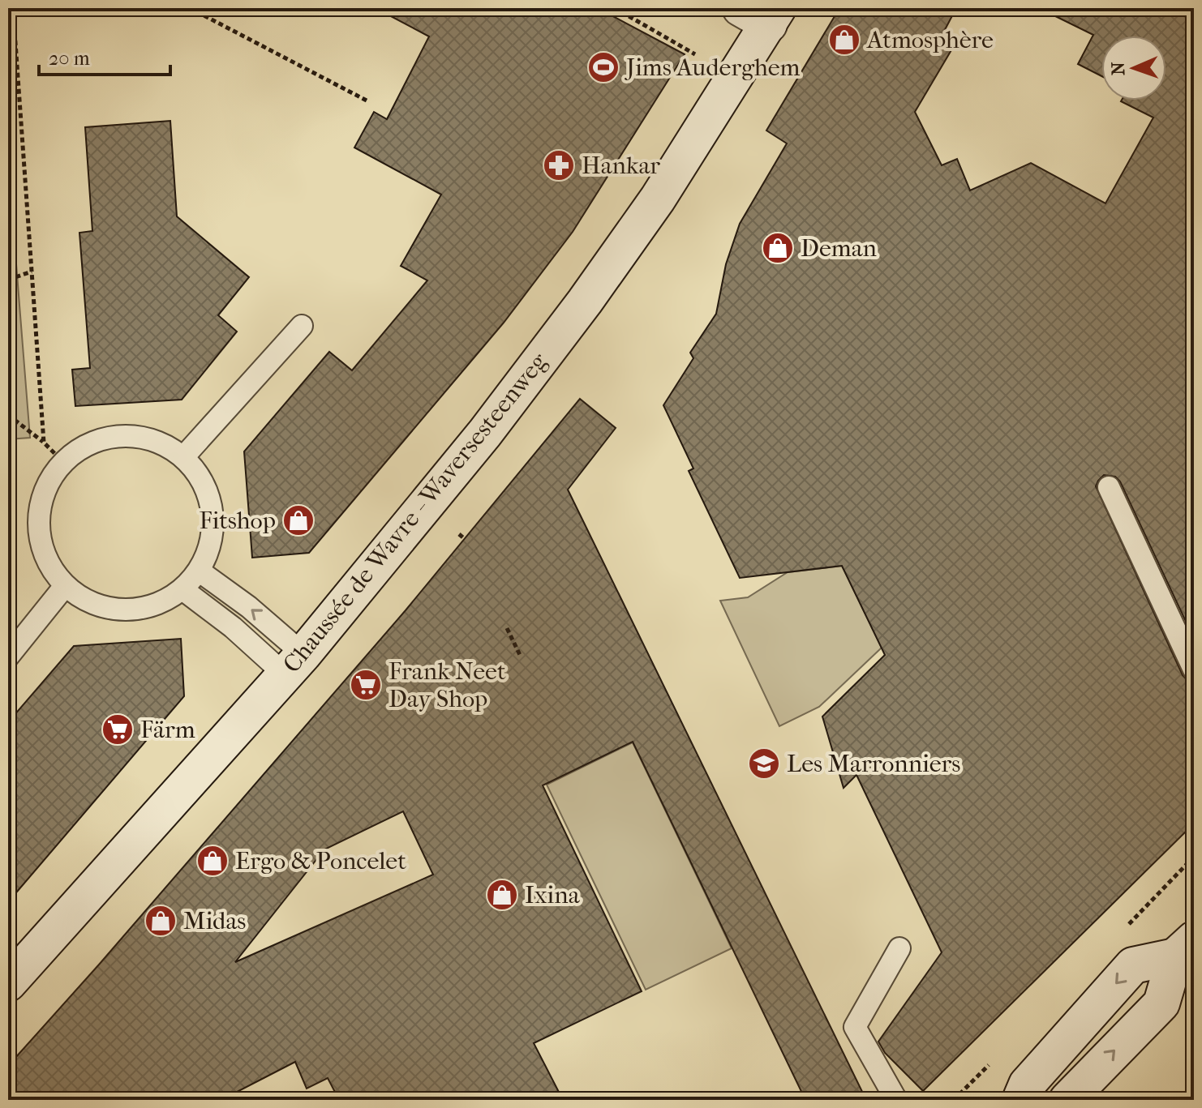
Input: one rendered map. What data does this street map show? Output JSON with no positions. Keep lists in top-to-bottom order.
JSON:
{
  "streets": {
    "main road": ["Chaussée de Wavre - Waversesteenweg"]
  },
  "places": {
    "shop": [
      "Atmosphère",
      "Deman",
      "Fitshop",
      "Ergo & Poncelet",
      "Ixina",
      "Midas"
    ],
    "sports": ["Jims Auderghem"],
    "pharmacy": ["Hankar"],
    "supermarket": ["Frank Neet Day Shop", "Färm"],
    "school or university": ["Les Marronniers"]
  },
  "scale_bar": "20 m",
  "north": "left"
}
